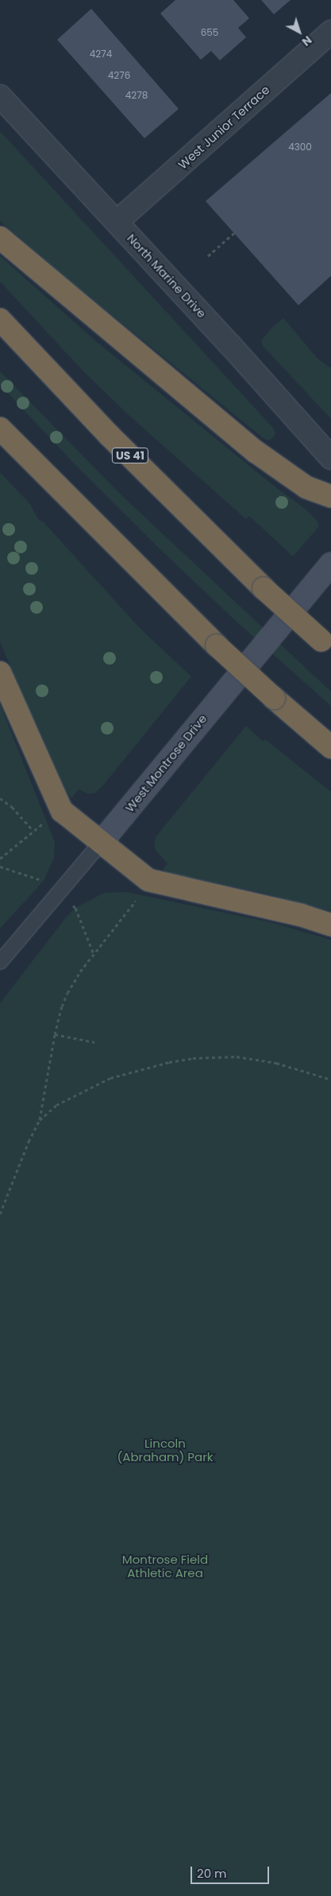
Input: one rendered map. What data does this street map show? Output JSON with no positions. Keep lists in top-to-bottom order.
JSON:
{
  "streets": {
    "highway": ["US 41"],
    "main road": ["West Montrose Drive"],
    "street": ["West Junior Terrace", "North Marine Drive"]
  },
  "crossings": [
    ["West Junior Terrace", "North Marine Drive"]
  ],
  "parks": ["Lincoln (Abraham) Park", "Montrose Field Athletic Area"],
  "house_numbers": [
    "655",
    "4274",
    "4276",
    "4278",
    "4300"
  ],
  "scale_bar": "20 m",
  "north": "bottom right"
}
